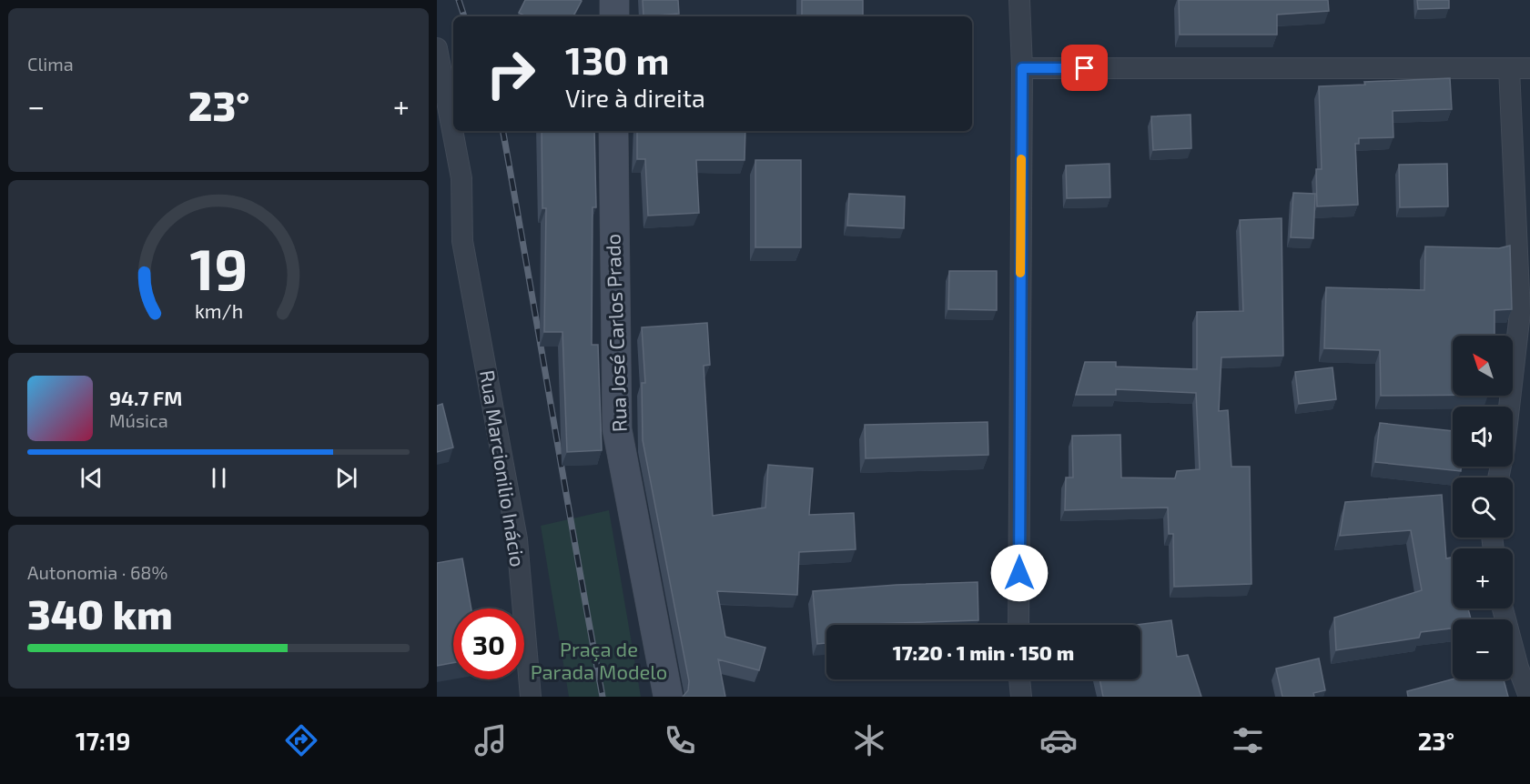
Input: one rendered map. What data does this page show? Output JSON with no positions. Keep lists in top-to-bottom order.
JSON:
{
  "streets": {
    "main road": ["Rua José Carlos Prado"],
    "street": ["Rua Marcionilio Inácio"]
  },
  "parks": ["Praça de Parada Modelo"],
  "north": "top left",
  "page": {
    "tile": [
      "Clima",
      ["Autonomia · 68%", "340 km"]
    ],
    "turn": ["130 m", "Vire à direita"],
    "heat": ["−", "23°", "+"],
    "map_buttons": ["+", "−"],
    "song": ["94.7 FM", "Música"],
    "limit": "30",
    "trip": "17:20 · 1 min · 150 m",
    "tabs": ["17:19", "23°"],
    "gauge": ["19", "km/h"]
  }
}
